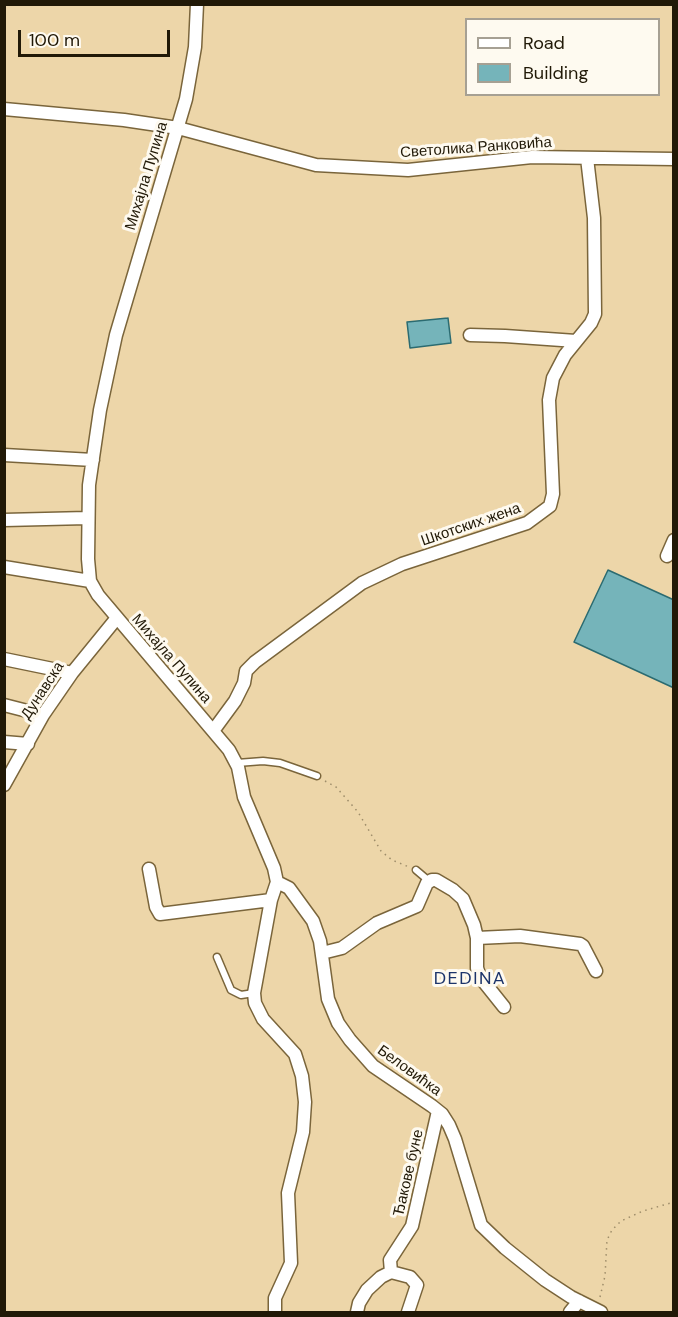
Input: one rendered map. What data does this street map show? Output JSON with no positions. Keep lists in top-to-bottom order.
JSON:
{
  "streets": {
    "street": [
      "Светолика Ранковића",
      "Михајла Пупина",
      "Шкотских жена",
      "Дунавска",
      "Беловићка",
      "Ђакове буне"
    ]
  },
  "crossings": [
    ["Светолика Ранковића", "Михајла Пупина"],
    ["Светолика Ранковића", "Шкотских жена"],
    ["Михајла Пупина", "Шкотских жена"],
    ["Михајла Пупина", "Дунавска"],
    ["Михајла Пупина", "Беловићка"],
    ["Беловићка", "Ђакове буне"]
  ],
  "districts": ["DEDINA"],
  "legend": ["Road", "Building"],
  "scale_bar": "100 m"
}
